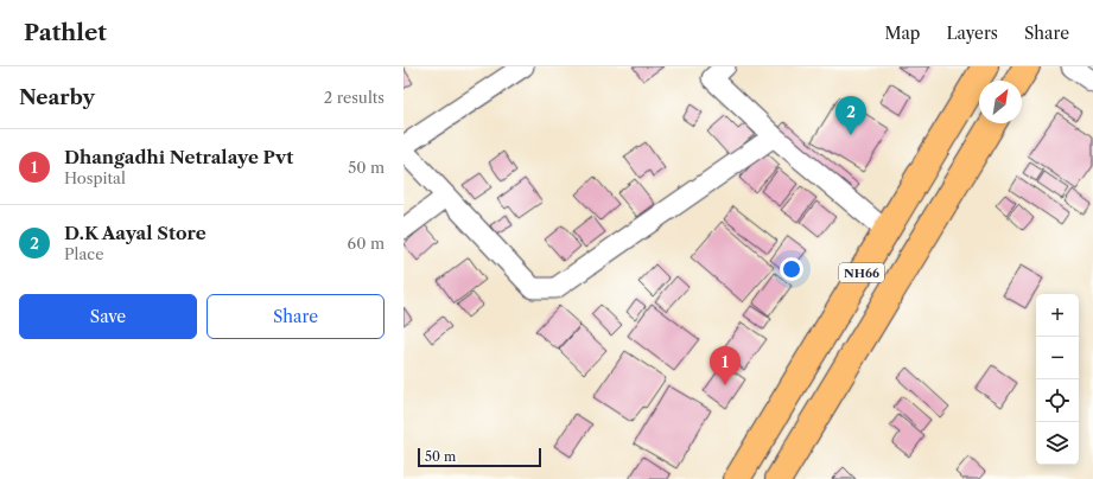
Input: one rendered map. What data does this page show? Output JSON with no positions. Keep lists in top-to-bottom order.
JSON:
{
  "streets": {
    "highway": ["NH66"]
  },
  "scale_bar": "50 m",
  "north": "top right",
  "page": {
    "header": "Pathlet",
    "nav": ["Map", "Layers", "Share"],
    "heading": ["Nearby", "2 results"],
    "pins": ["2", "1"],
    "list": [
      {
        "mark": "1",
        "name": "Dhangadhi Netralaye Pvt",
        "note": "Hospital",
        "value": "50 m"
      },
      {
        "mark": "2",
        "name": "D.K Aayal Store",
        "note": "Place",
        "value": "60 m"
      }
    ],
    "buttons": ["Save", "Share"],
    "map_buttons": ["+", "−"],
    "scale": "50 m"
  }
}
